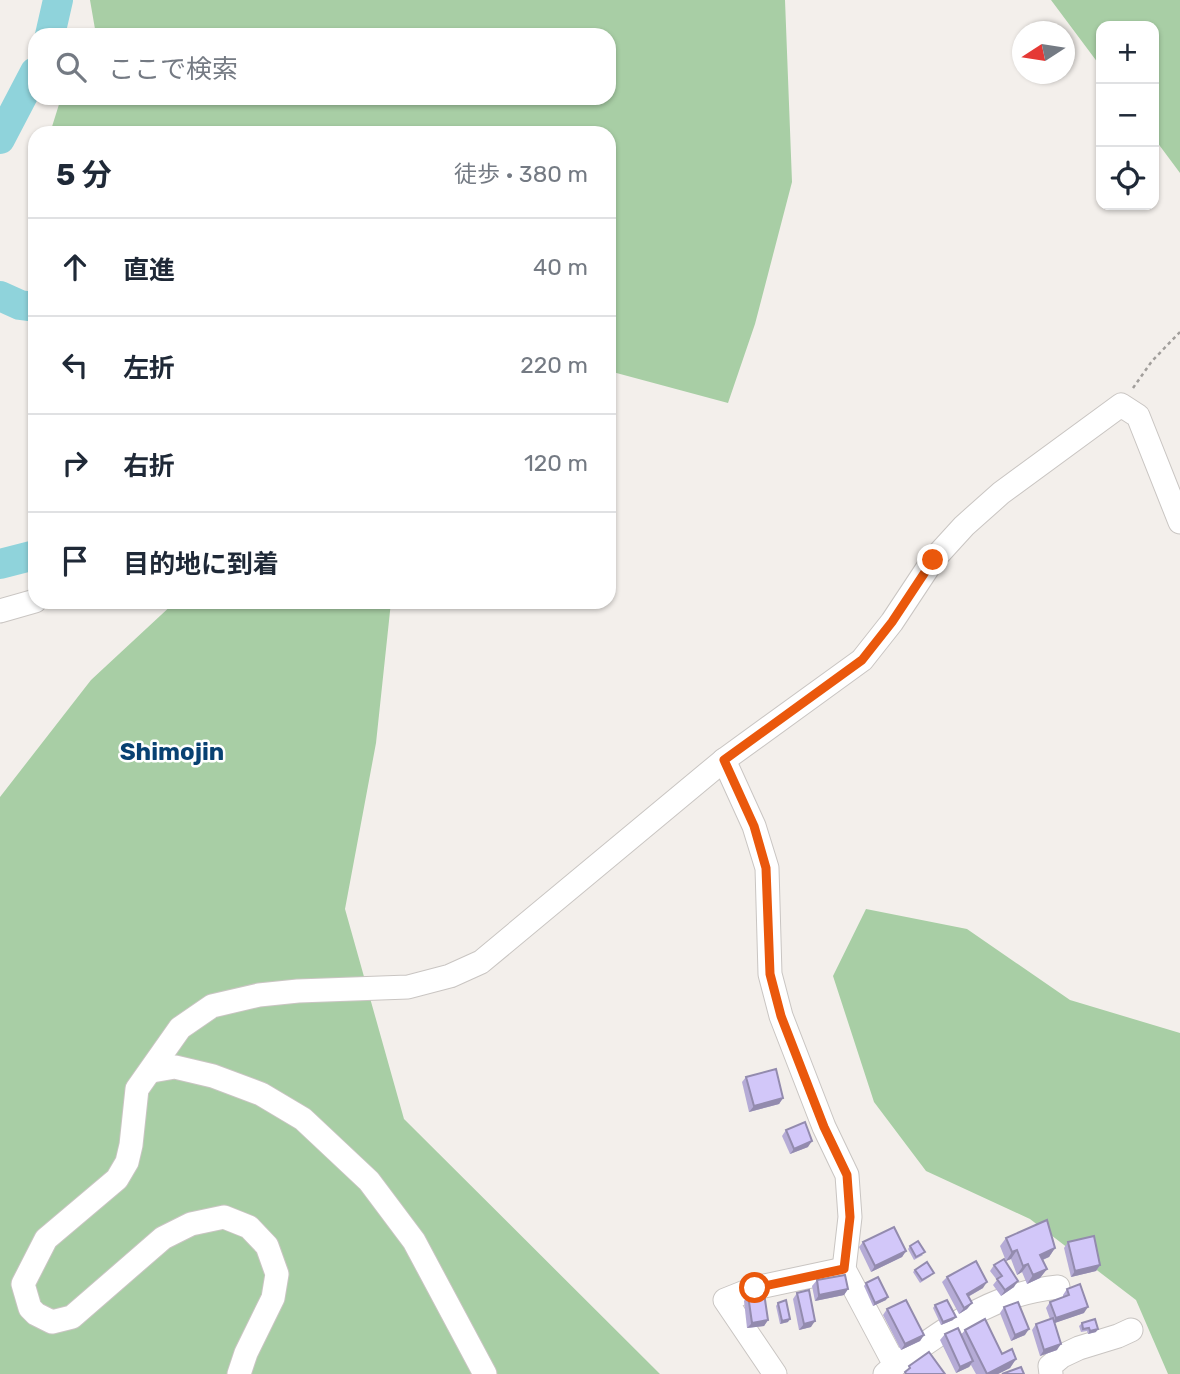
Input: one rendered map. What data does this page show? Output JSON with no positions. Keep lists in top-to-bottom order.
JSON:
{
  "districts": ["Shimojin"],
  "north": "left",
  "page": {
    "map_buttons": ["+", "−"],
    "search": "ここで検索",
    "heading": ["5 分", "徒歩 · 380 m"],
    "list": [
      ["直進", "40 m"],
      ["左折", "220 m"],
      ["右折", "120 m"],
      "目的地に到着"
    ]
  }
}
